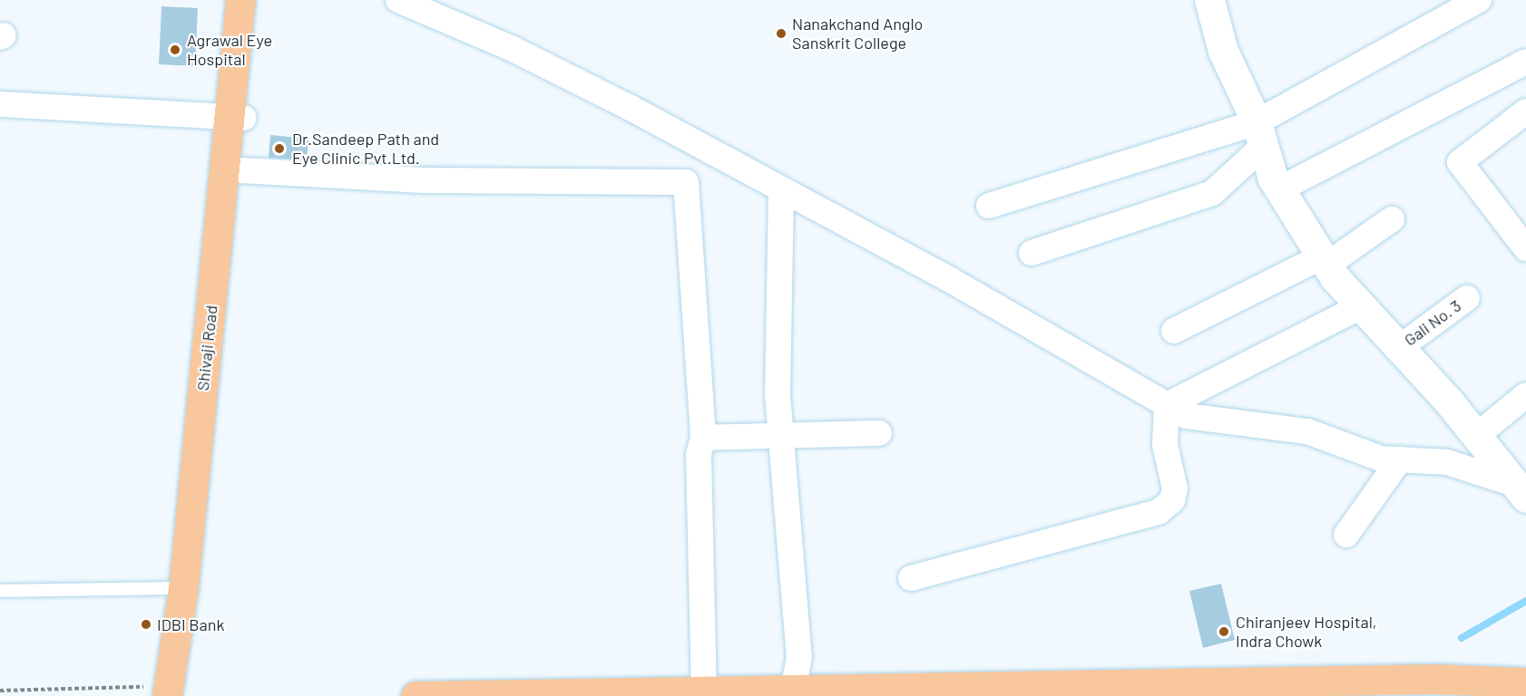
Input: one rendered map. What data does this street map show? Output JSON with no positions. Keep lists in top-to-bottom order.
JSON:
{
  "streets": {
    "main road": ["Shivaji Road"],
    "street": ["Gali No. 3"]
  },
  "places": [
    "Nanakchand Anglo Sanskrit College",
    "Agrawal Eye Hospital",
    "Dr.Sandeep Path and Eye Clinic Pvt.Ltd.",
    "IDBI Bank",
    "Chiranjeev Hospital, Indra Chowk"
  ]
}
